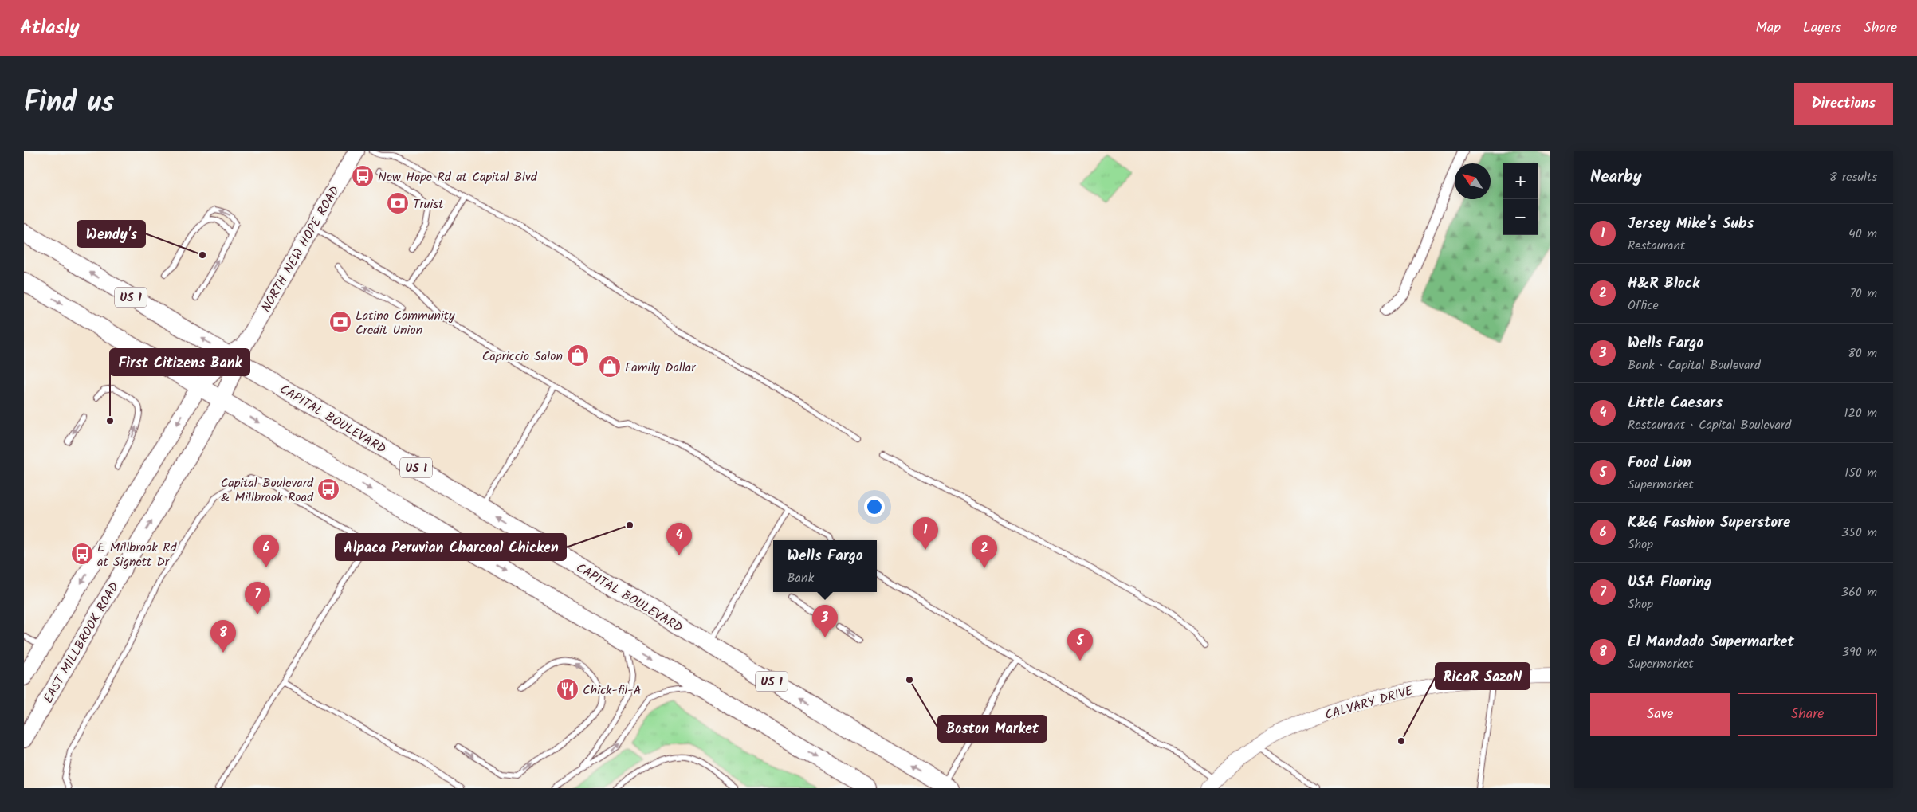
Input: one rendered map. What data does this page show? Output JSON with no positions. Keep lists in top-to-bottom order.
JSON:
{
  "streets": {
    "highway": ["US 1", "CAPITAL BOULEVARD"],
    "main road": ["NORTH NEW HOPE ROAD", "EAST MILLBROOK ROAD"],
    "street": ["CALVARY DRIVE"]
  },
  "crossings": [
    ["NORTH NEW HOPE ROAD", "CAPITAL BOULEVARD"],
    ["NORTH NEW HOPE ROAD", "EAST MILLBROOK ROAD"]
  ],
  "places": {
    "bus stop": ["New Hope Rd at Capital Blvd", "Capital Boulevard & Millbrook Road", "E Millbrook Rd at Signett Dr"],
    "bank": ["Truist", "Latino Community Credit Union"],
    "other": [
      "Wendy's",
      "First Citizens Bank",
      "Alpaca Peruvian Charcoal Chicken",
      "Boston Market",
      "RicaR SazoN"
    ],
    "shop": ["Capriccio Salon", "Family Dollar"],
    "restaurant": ["Chick-fil-A"]
  },
  "north": "top left",
  "page": {
    "header": "Atlasly",
    "nav": ["Map", "Layers", "Share"],
    "title": "Find us",
    "buttons": [
      "Directions",
      ["Save", "Share"]
    ],
    "heading": ["Nearby", "8 results"],
    "map_buttons": ["+", "−"],
    "list": [
      {
        "mark": "1",
        "name": "Jersey Mike's Subs",
        "note": "Restaurant",
        "value": "40 m"
      },
      {
        "mark": "2",
        "name": "H&R Block",
        "note": "Office",
        "value": "70 m"
      },
      {
        "mark": "3",
        "name": "Wells Fargo",
        "note": "Bank · Capital Boulevard",
        "value": "80 m"
      },
      {
        "mark": "4",
        "name": "Little Caesars",
        "note": "Restaurant · Capital Boulevard",
        "value": "120 m"
      },
      {
        "mark": "5",
        "name": "Food Lion",
        "note": "Supermarket",
        "value": "150 m"
      },
      {
        "mark": "6",
        "name": "K&G Fashion Superstore",
        "note": "Shop",
        "value": "350 m"
      },
      {
        "mark": "7",
        "name": "USA Flooring",
        "note": "Shop",
        "value": "360 m"
      },
      {
        "mark": "8",
        "name": "El Mandado Supermarket",
        "note": "Supermarket",
        "value": "390 m"
      }
    ],
    "pins": [
      "1",
      "4",
      "6",
      "2",
      "7",
      "3",
      "8",
      "5"
    ],
    "popup": ["Wells Fargo", "Bank"]
  }
}
